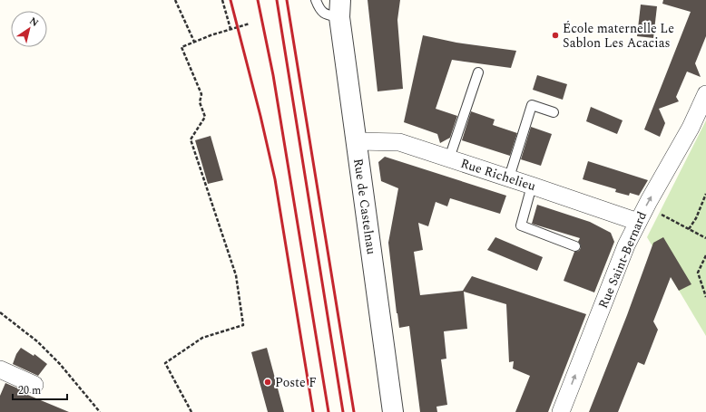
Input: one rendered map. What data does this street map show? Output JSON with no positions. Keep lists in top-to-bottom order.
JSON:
{
  "streets": {
    "street": ["Rue Richelieu", "Rue de Castelnau", "Rue Saint-Bernard"]
  },
  "crossings": [
    ["Rue Richelieu", "Rue de Castelnau"],
    ["Rue Richelieu", "Rue Saint-Bernard"]
  ],
  "one_way": ["Rue Saint-Bernard"],
  "places": ["École maternelle Le Sablon Les Acacias", "Poste F"],
  "scale_bar": "20 m",
  "north": "top right"
}
